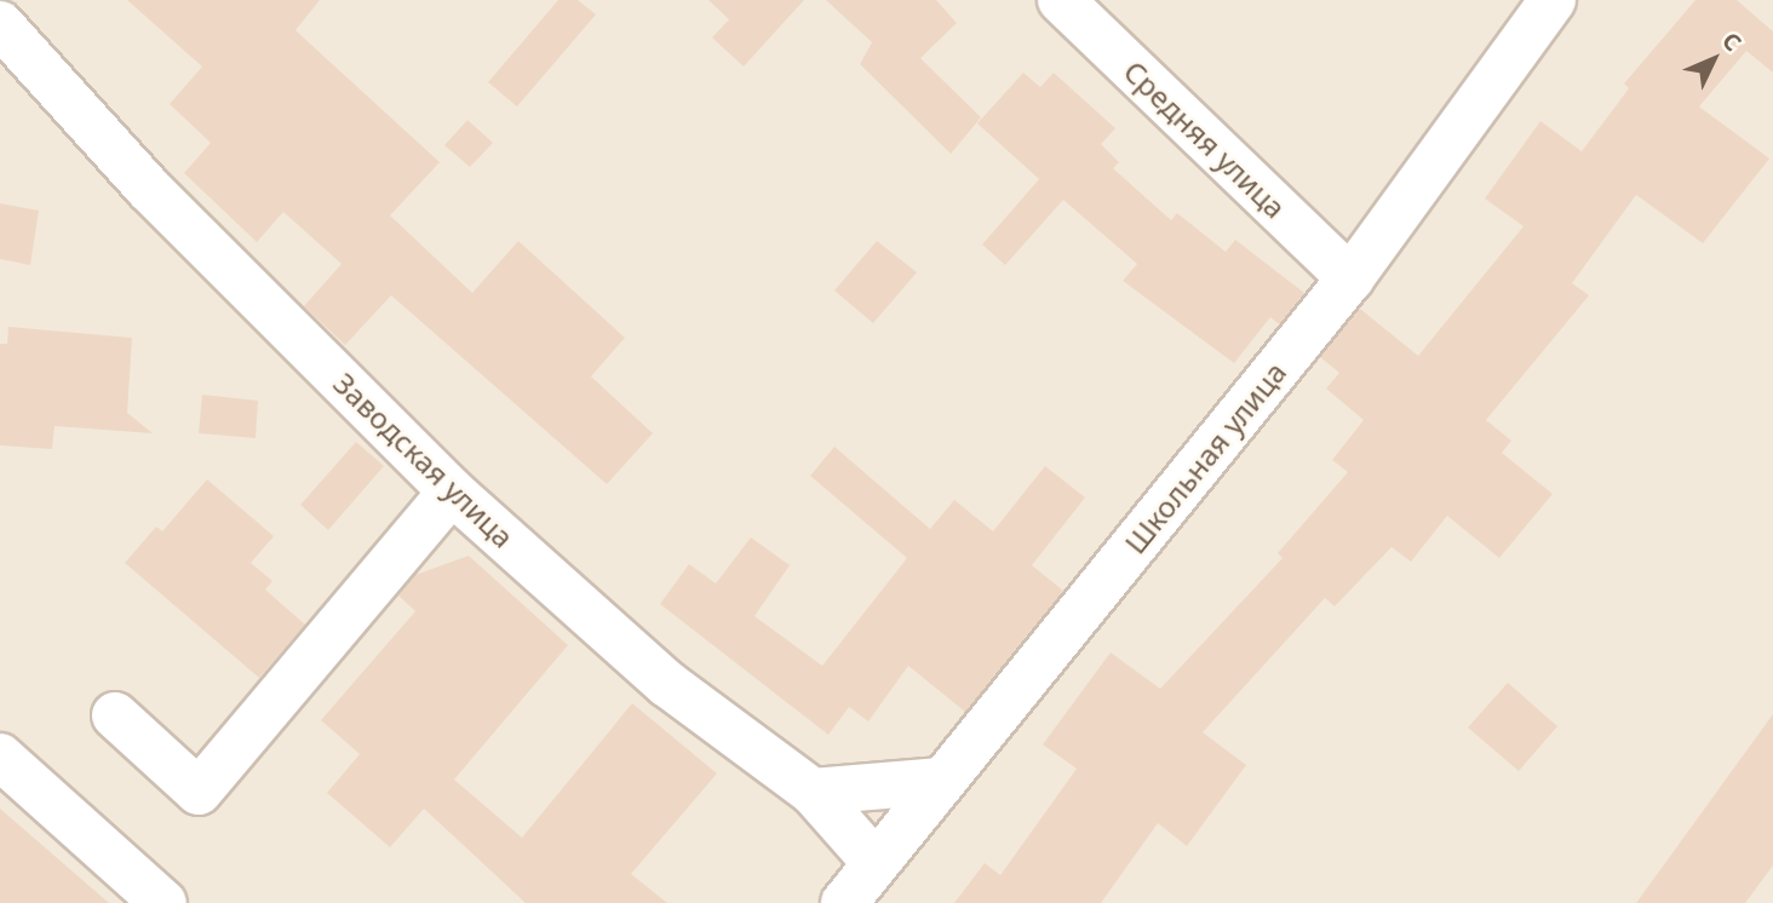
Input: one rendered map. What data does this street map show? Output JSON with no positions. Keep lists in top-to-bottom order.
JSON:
{
  "streets": {
    "street": ["Средняя улица", "Школьная улица", "Заводская улица"]
  },
  "crossings": [
    ["Средняя улица", "Школьная улица"],
    ["Школьная улица", "Заводская улица"]
  ],
  "north": "top right"
}
